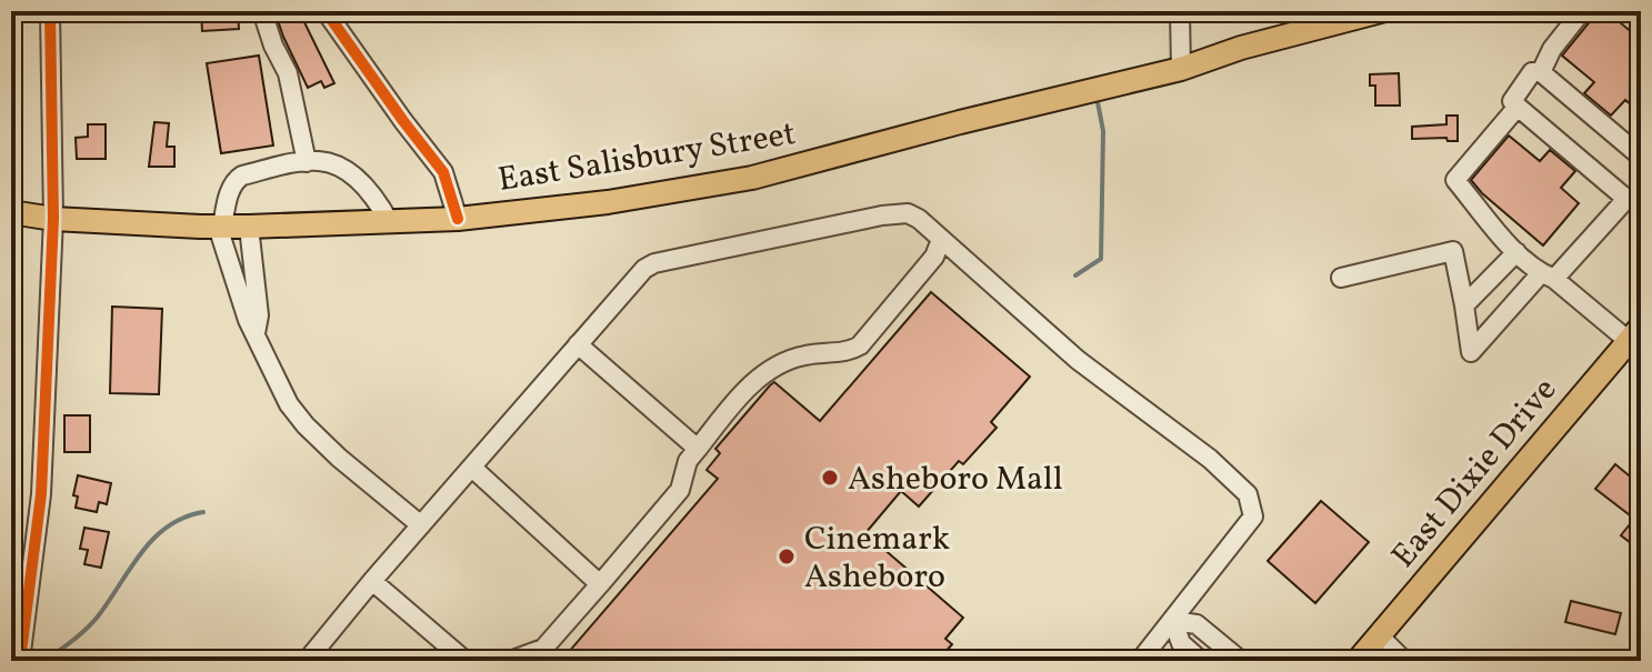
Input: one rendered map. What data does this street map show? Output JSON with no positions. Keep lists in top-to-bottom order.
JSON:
{
  "streets": {
    "main road": ["East Salisbury Street", "East Dixie Drive"]
  },
  "places": ["Asheboro Mall", "Cinemark Asheboro"]
}
